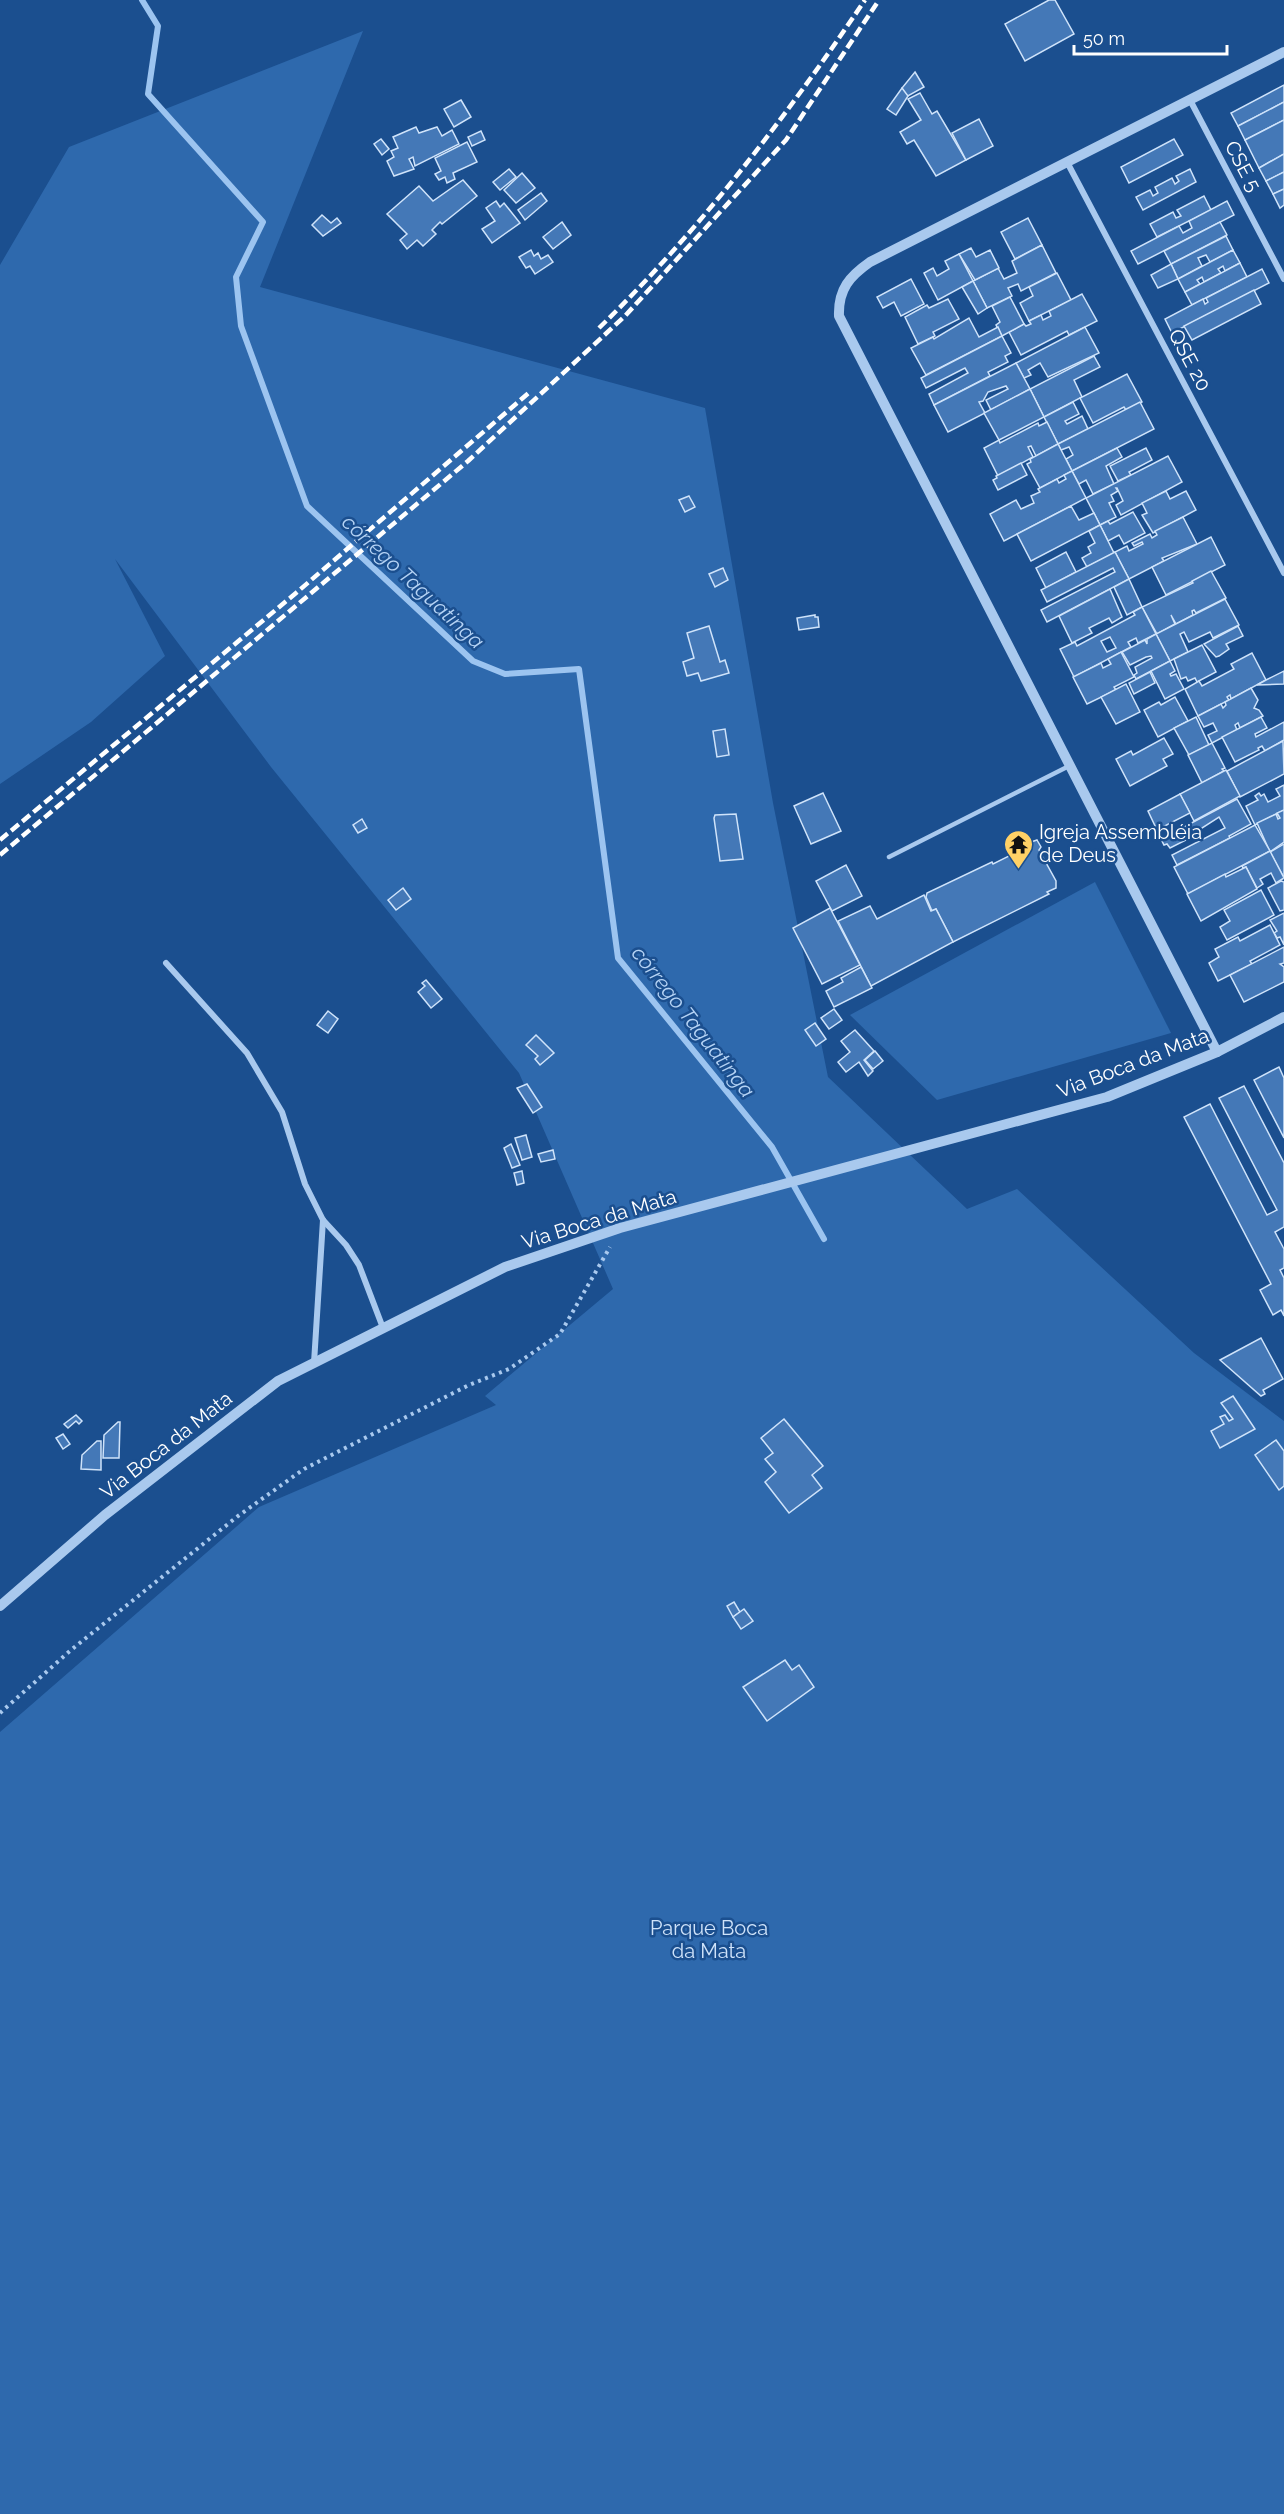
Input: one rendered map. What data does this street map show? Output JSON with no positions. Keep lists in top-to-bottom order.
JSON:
{
  "streets": {
    "street": ["CSE 5", "QSE 20", "Via Boca da Mata"]
  },
  "water": ["córrego Taguatinga"],
  "parks": ["Parque Boca da Mata"],
  "places": {
    "temple": ["Igreja Assembléia de Deus"]
  },
  "scale_bar": "50 m"
}
